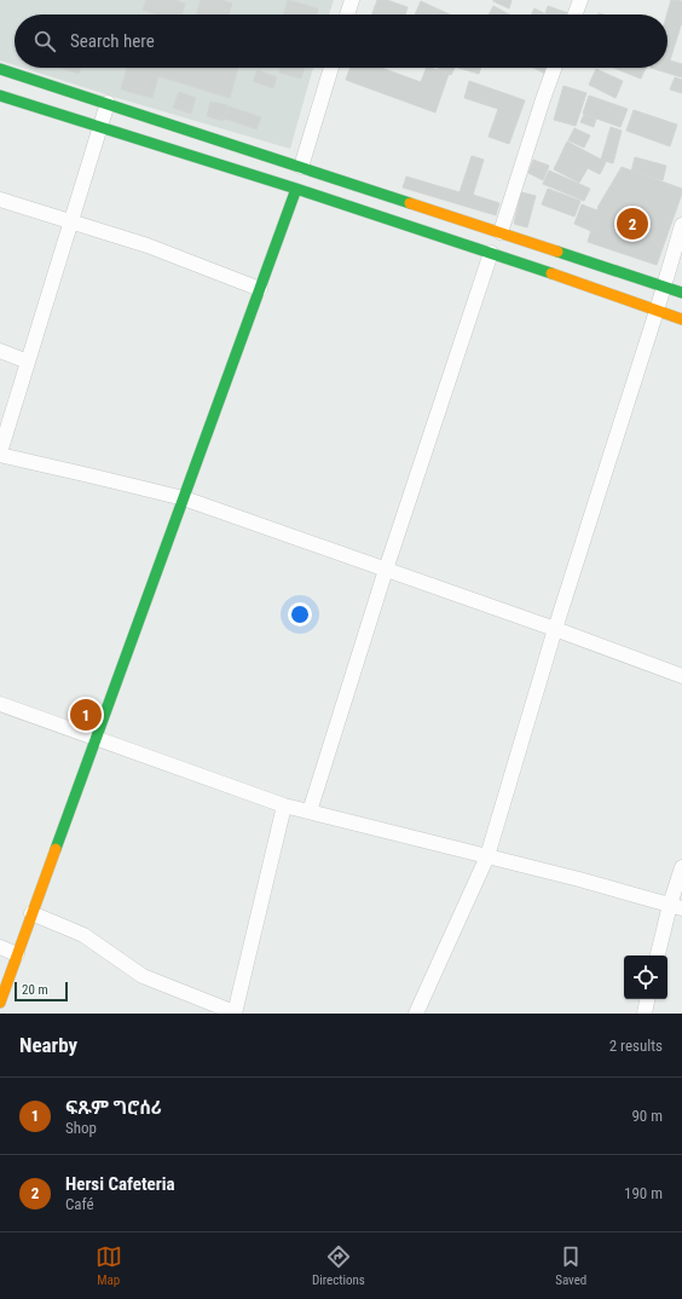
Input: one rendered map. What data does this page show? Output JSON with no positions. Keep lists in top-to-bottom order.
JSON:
{
  "scale_bar": "20 m",
  "page": {
    "search": "Search here",
    "pins": ["2", "1"],
    "scale": "20 m",
    "heading": ["Nearby", "2 results"],
    "list": [
      {
        "mark": "1",
        "name": "ፍጹም ግሮሰሪ",
        "note": "Shop",
        "value": "90 m"
      },
      {
        "mark": "2",
        "name": "Hersi Cafeteria",
        "note": "Café",
        "value": "190 m"
      }
    ],
    "nav": ["Map", "Directions", "Saved"]
  }
}
